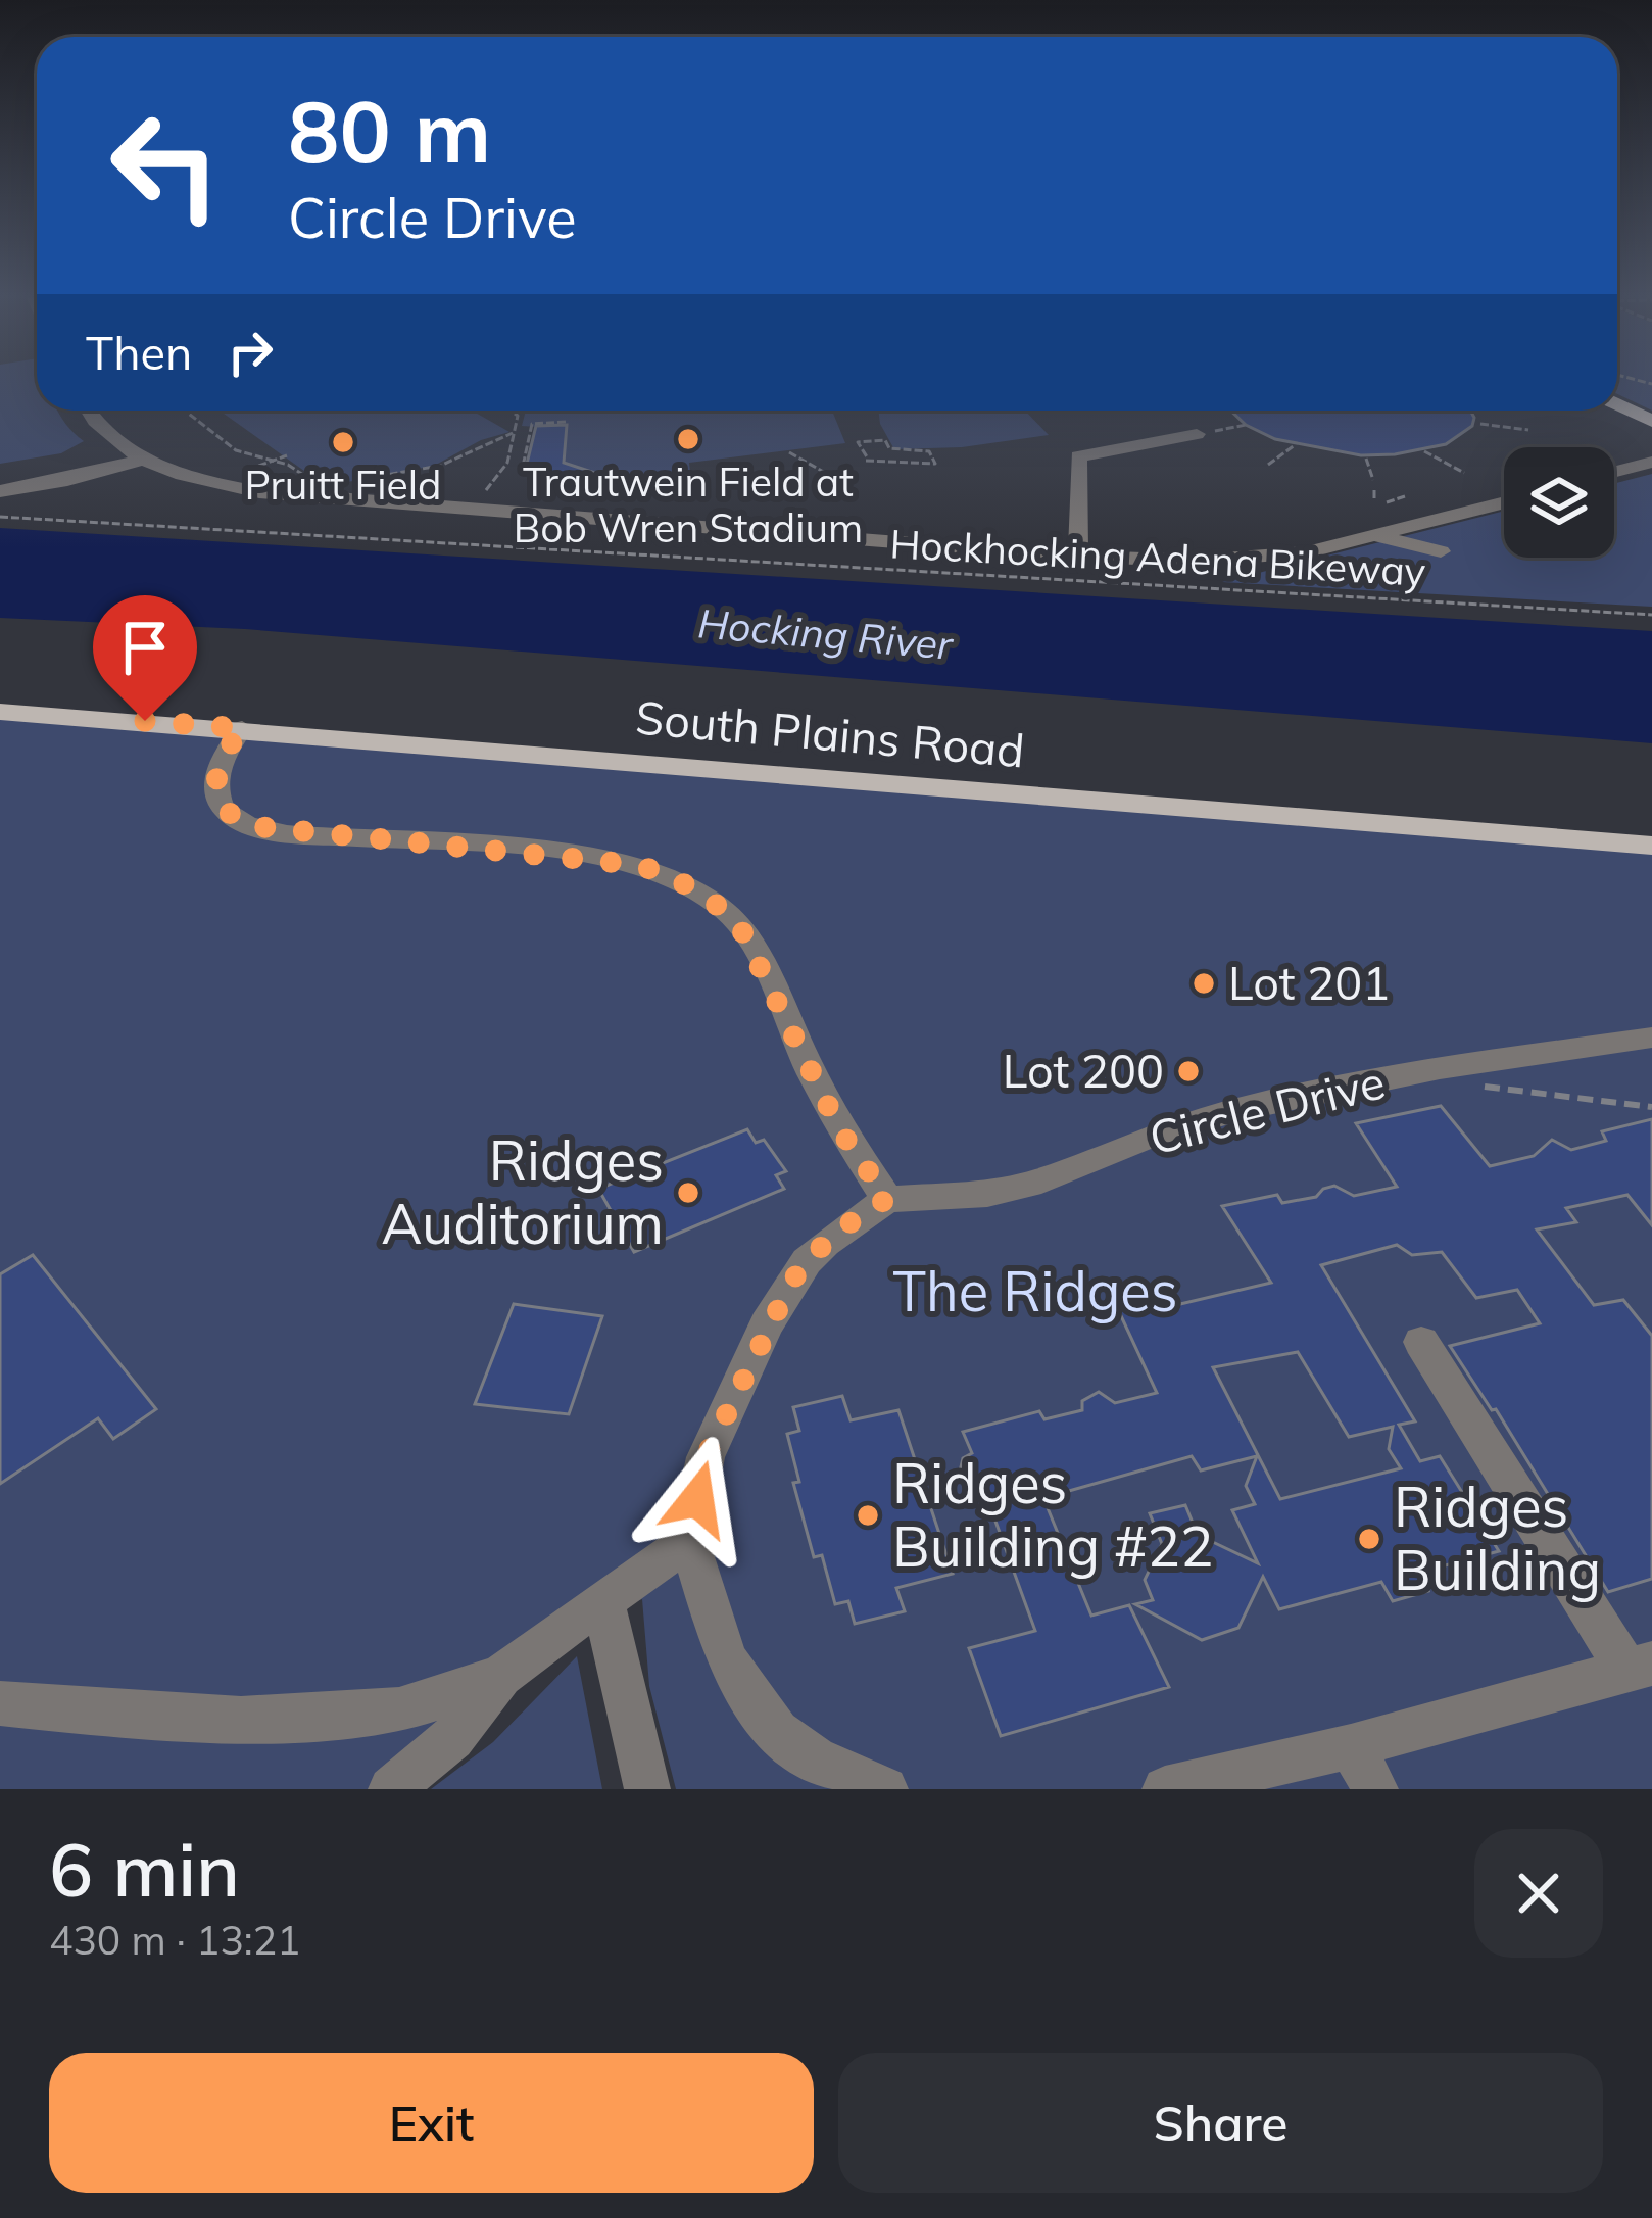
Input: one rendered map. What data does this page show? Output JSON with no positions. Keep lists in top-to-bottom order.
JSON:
{
  "streets": {
    "main road": ["South Plains Road"],
    "street": ["Circle Drive"],
    "path": ["Hockhocking Adena Bikeway"]
  },
  "water": ["Hocking River"],
  "parks": ["The Ridges"],
  "places": [
    "Trautwein Field at Bob Wren Stadium",
    "Pruitt Field",
    "Lot 201",
    "Lot 200",
    "Ridges Auditorium",
    "Ridges Building #22",
    "Ridges Building"
  ],
  "page": {
    "turn": ["80 m", "Circle Drive"],
    "then": "Then",
    "heading": ["6 min", "430 m · 13:21"],
    "buttons": ["Exit", "Share"]
  }
}
